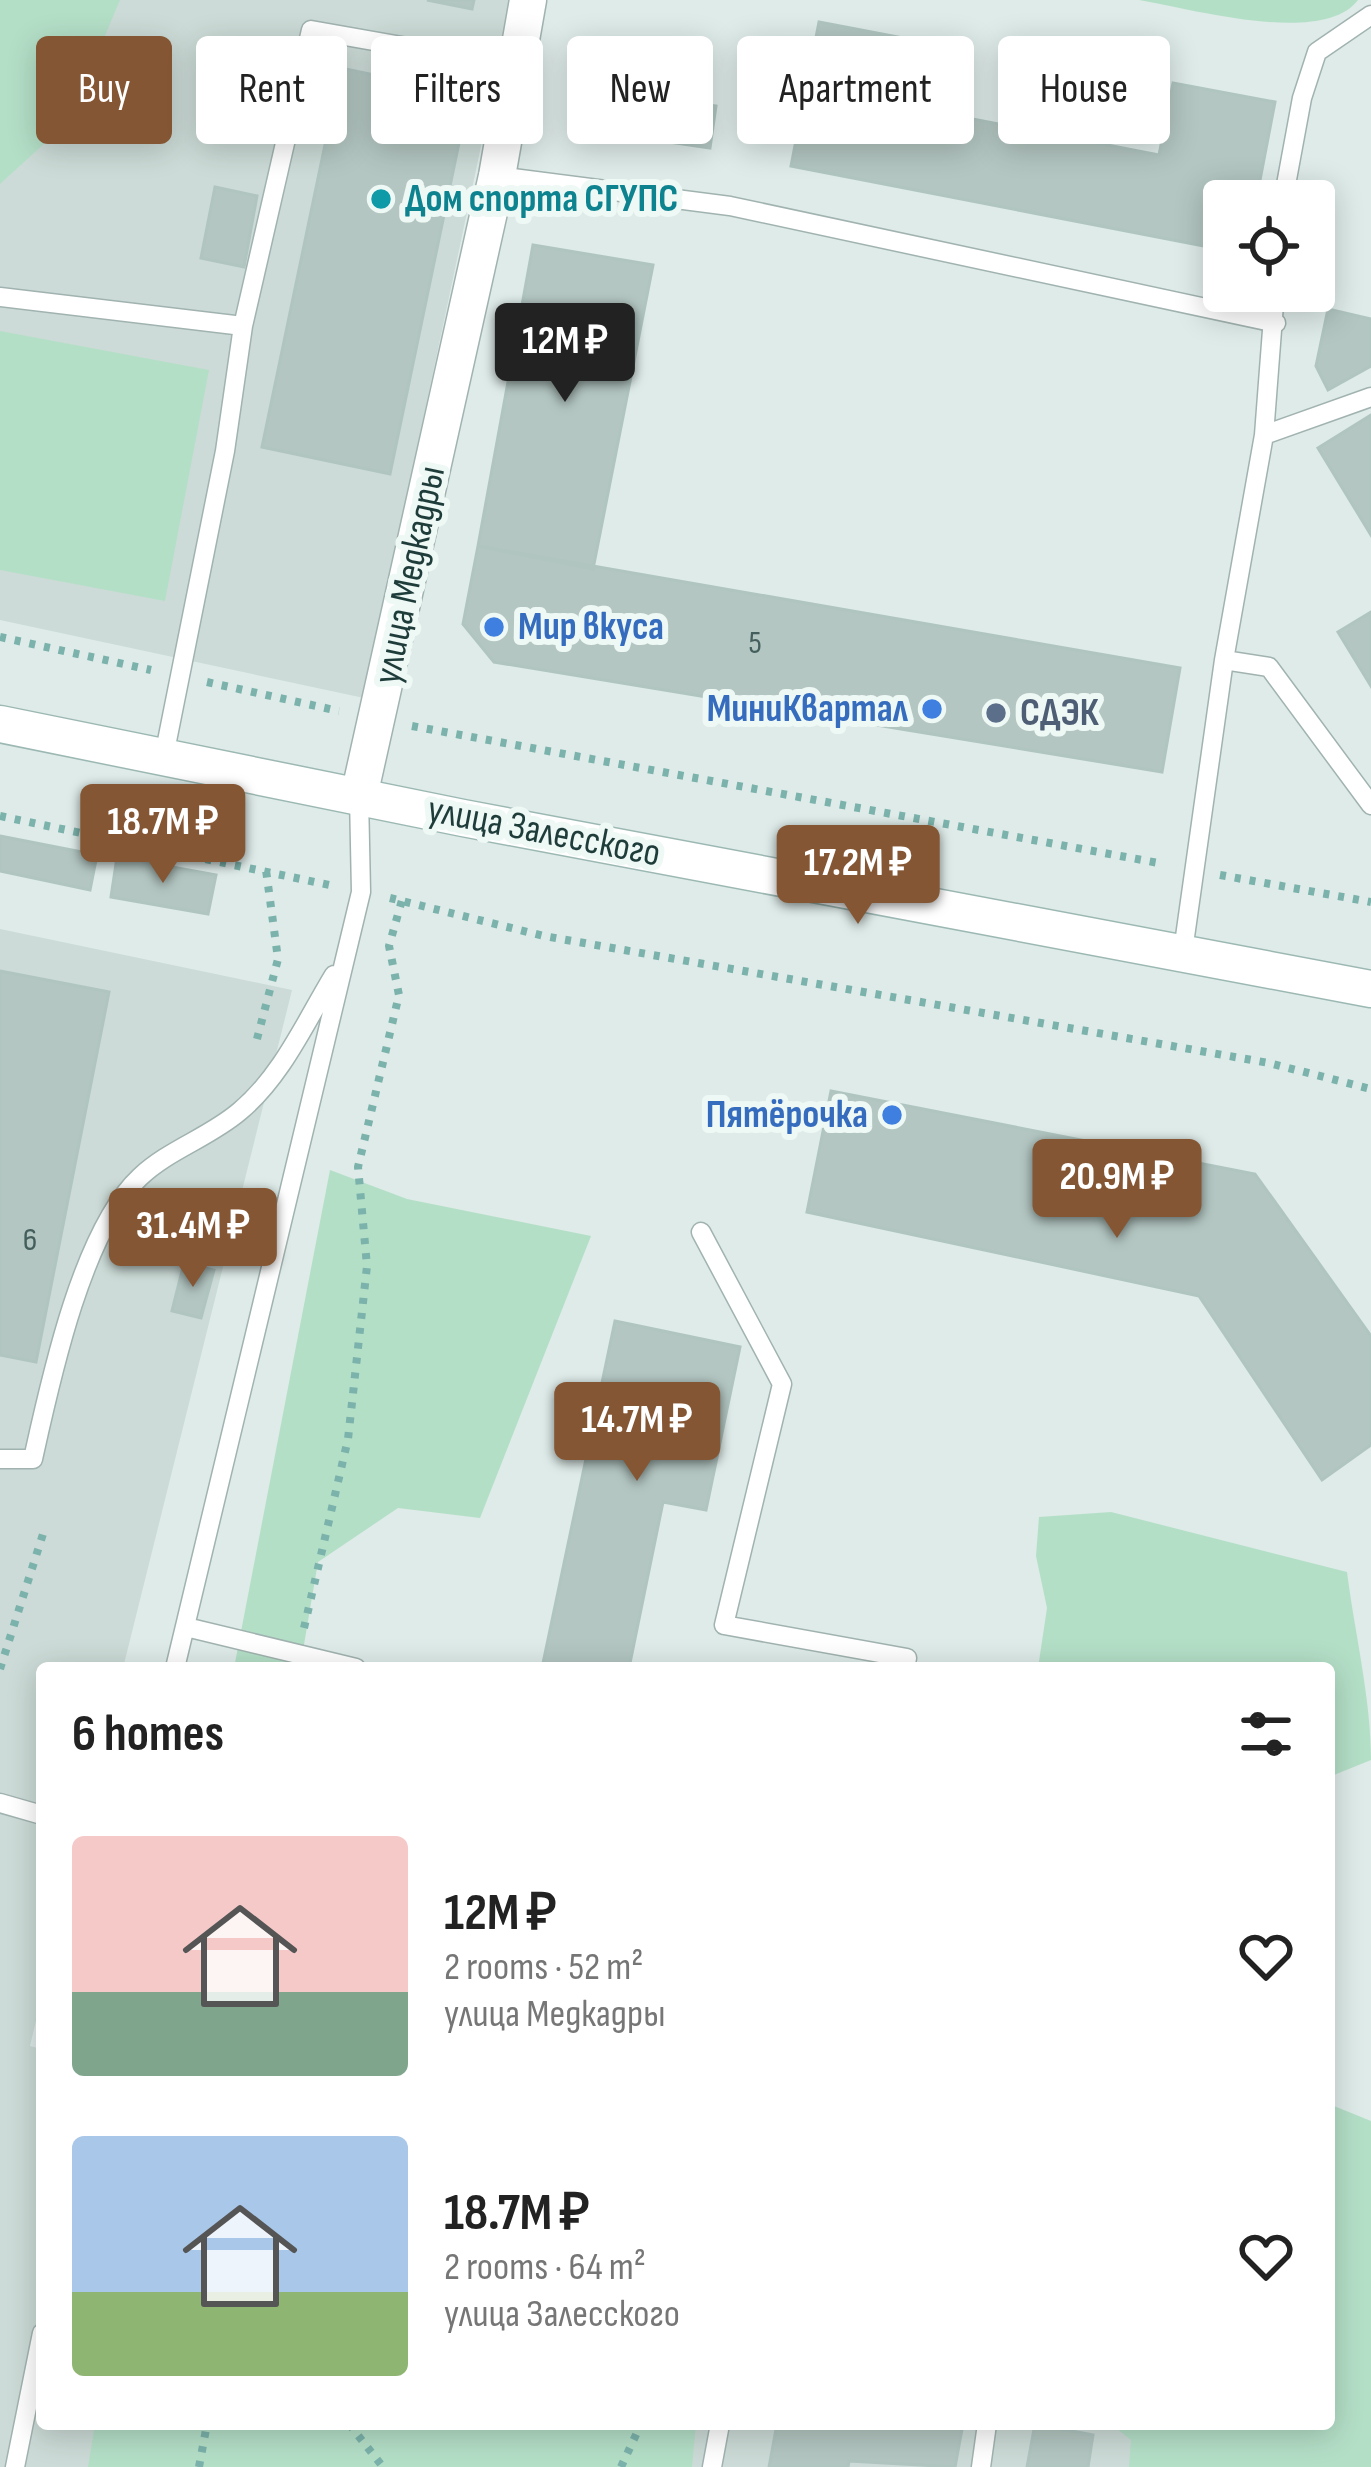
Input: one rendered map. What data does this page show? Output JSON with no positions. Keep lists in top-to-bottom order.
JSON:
{
  "streets": {
    "main road": ["улица Медкадры", "улица Залесского"]
  },
  "crossings": [
    ["улица Медкадры", "улица Залесского"]
  ],
  "places": [
    "Дом спорта СГУПС",
    "Мир вкуса",
    "МиниКвартал",
    "СДЭК",
    "Пятёрочка"
  ],
  "house_numbers": ["5", "6"],
  "page": {
    "chip": [
      "Buy",
      "Rent",
      "Filters",
      "New",
      "Apartment",
      "House"
    ],
    "price": [
      "12M ₽",
      "18.7M ₽",
      "17.2M ₽",
      "20.9M ₽",
      "31.4M ₽",
      "14.7M ₽"
    ],
    "heading": "6 homes",
    "list": [
      {
        "name": "12M ₽",
        "note": "2 rooms · 52 m² · улица Медкадры"
      },
      {
        "name": "18.7M ₽",
        "note": "2 rooms · 64 m² · улица Залесского"
      }
    ]
  }
}
